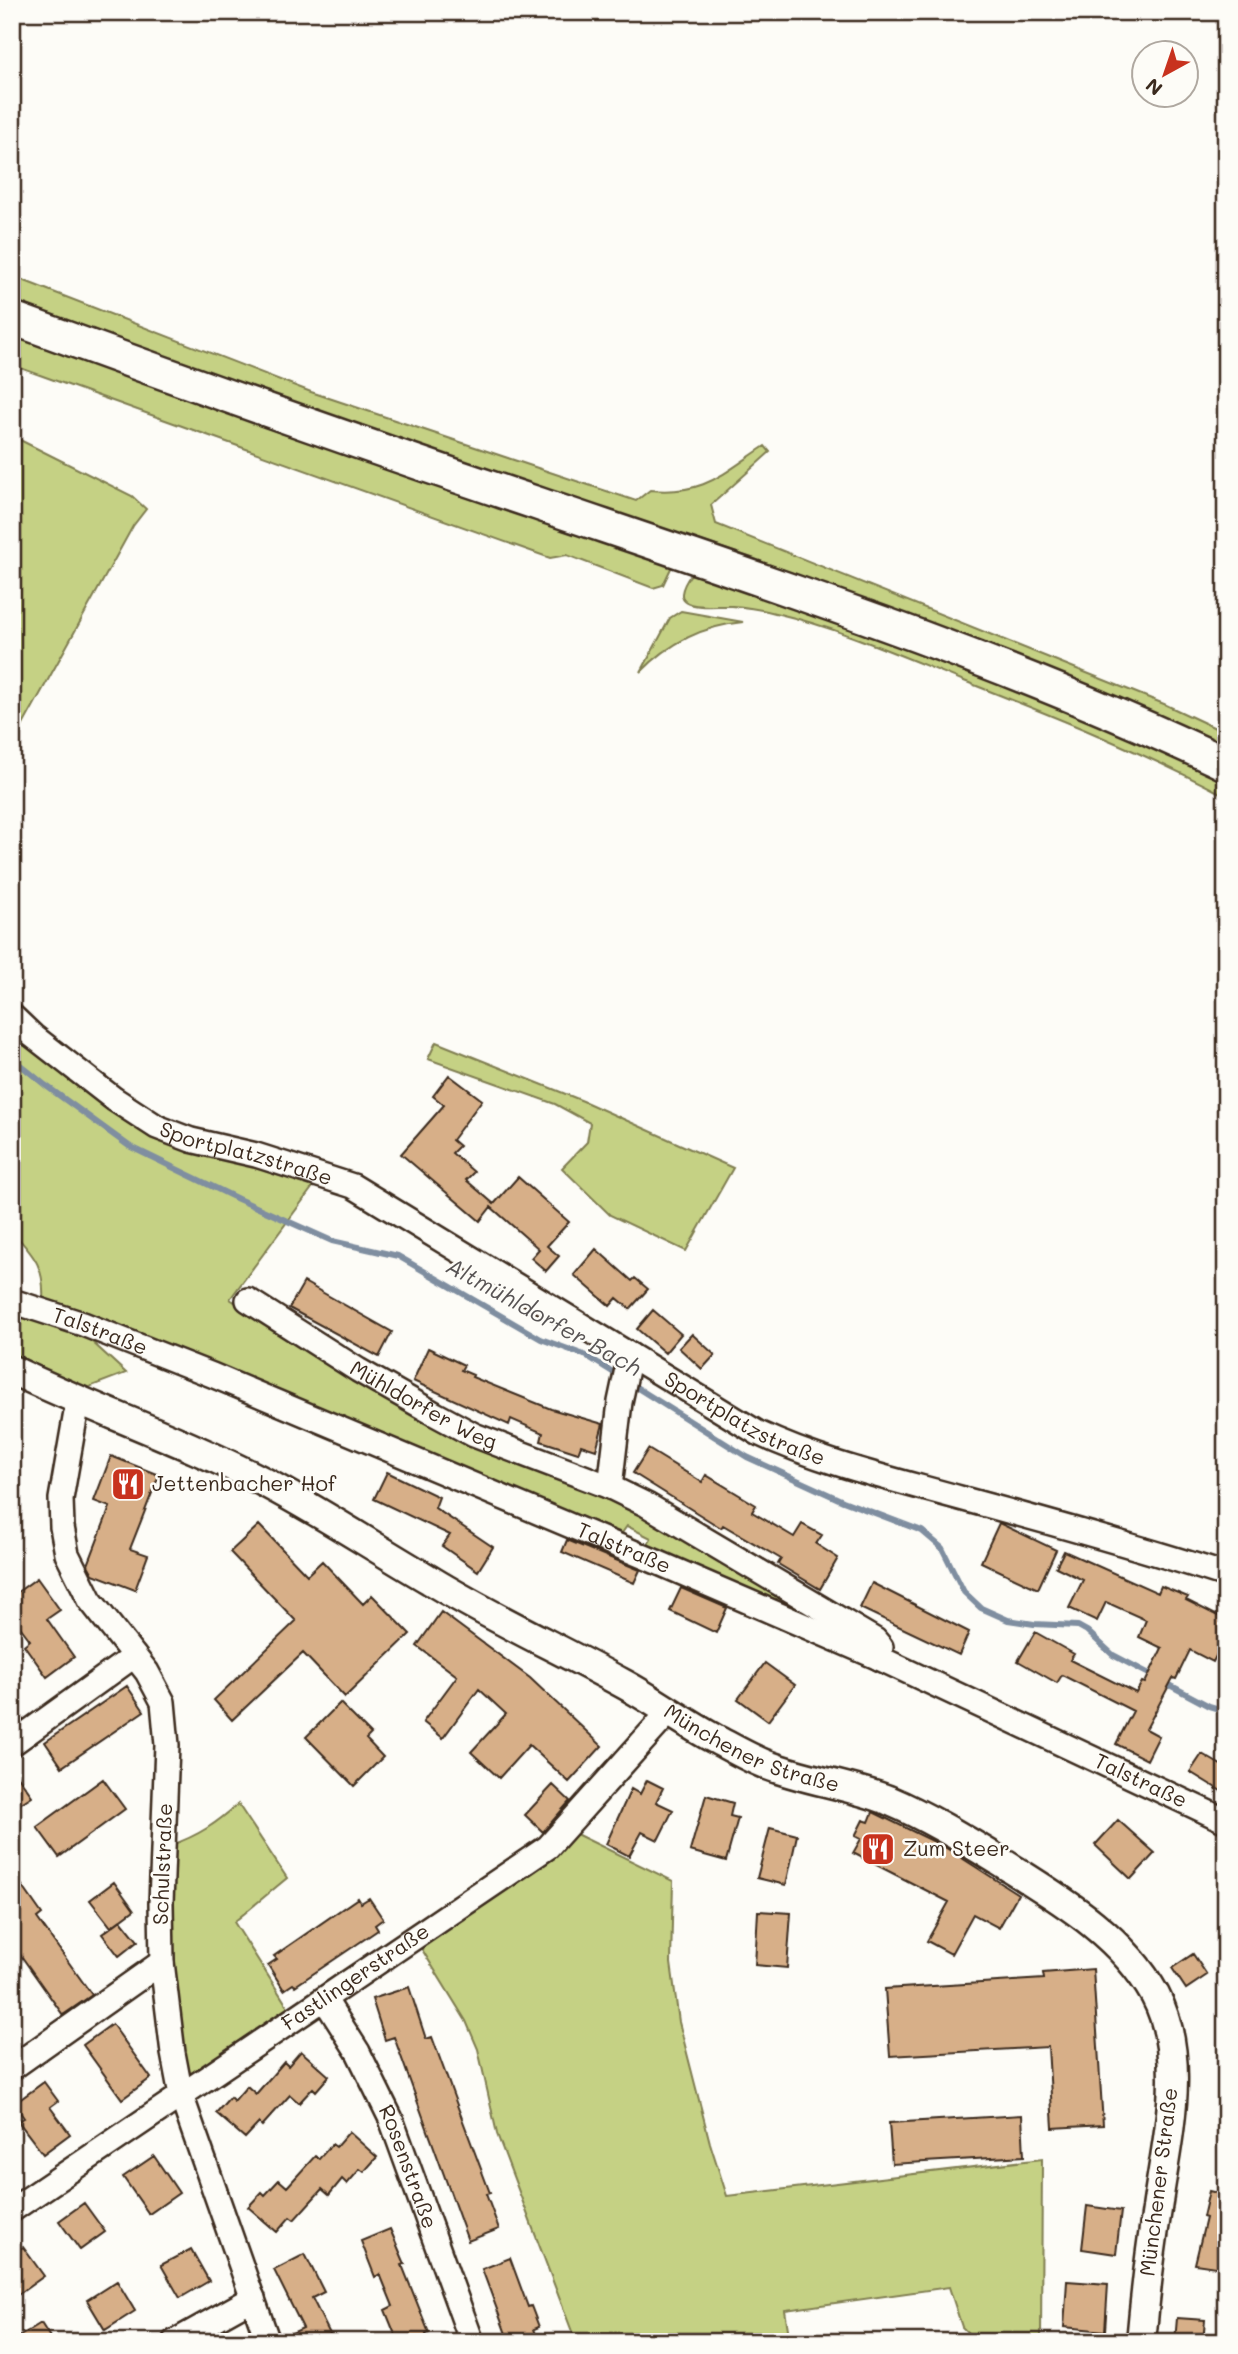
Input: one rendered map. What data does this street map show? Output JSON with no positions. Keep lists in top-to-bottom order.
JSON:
{
  "streets": {
    "street": [
      "Sportplatzstraße",
      "Talstraße",
      "Mühldorfer Weg",
      "Münchener Straße",
      "Schulstraße",
      "Fastlingerstraße",
      "Rosenstraße"
    ]
  },
  "crossings": [
    ["Talstraße", "Mühldorfer Weg"],
    ["Münchener Straße", "Schulstraße"],
    ["Münchener Straße", "Fastlingerstraße"],
    ["Schulstraße", "Fastlingerstraße"],
    ["Fastlingerstraße", "Rosenstraße"]
  ],
  "water": ["Altmühldorfer Bach"],
  "places": {
    "restaurant": ["Jettenbacher Hof", "Zum Steer"]
  },
  "north": "bottom left"
}
